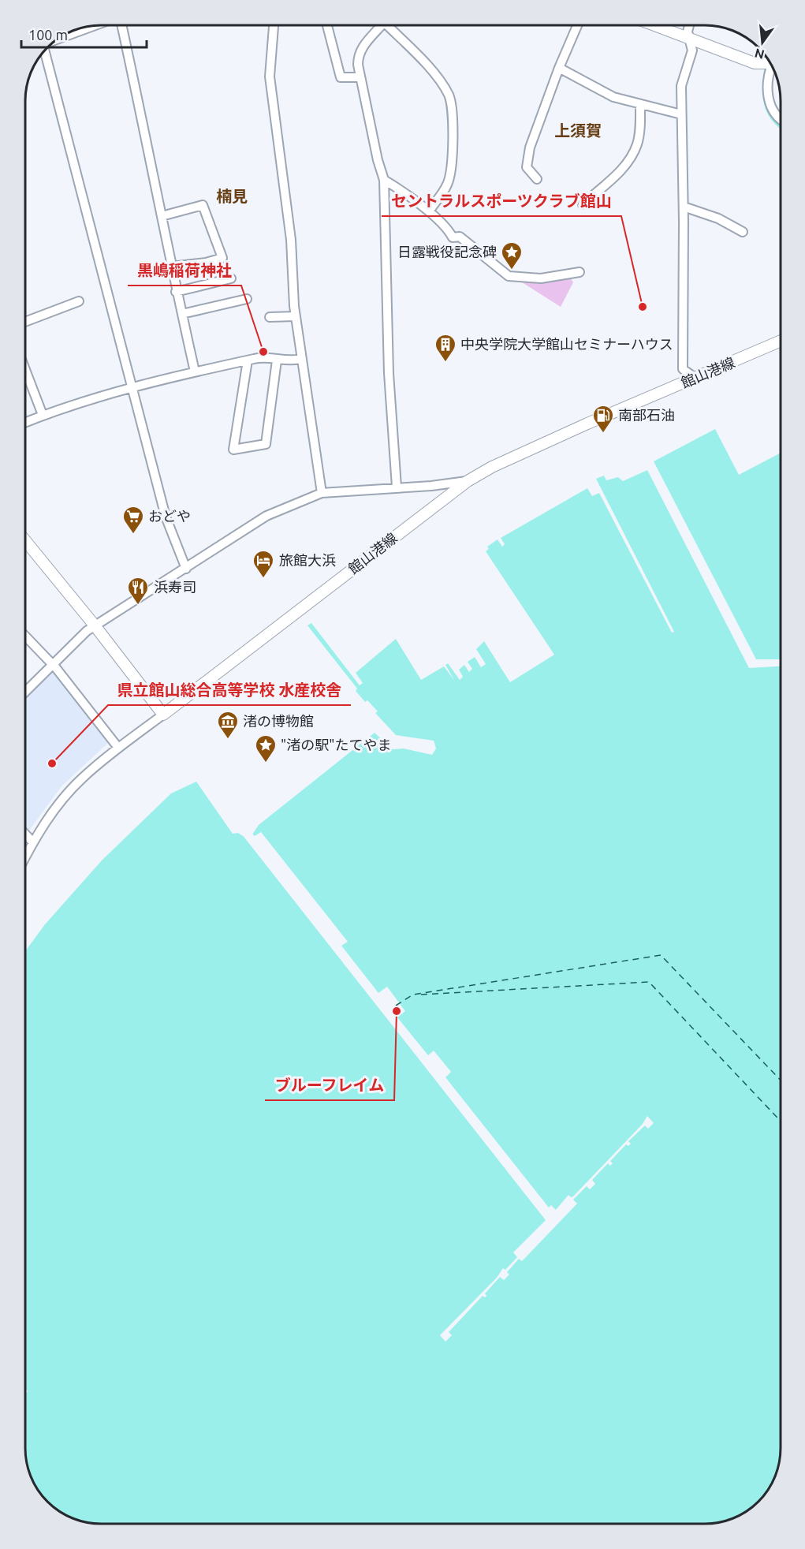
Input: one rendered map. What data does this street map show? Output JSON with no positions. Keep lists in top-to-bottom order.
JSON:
{
  "streets": {
    "main road": ["館山港線"]
  },
  "districts": ["上須賀", "楠見"],
  "places": {
    "place": ["日露戦役記念碑", "\"渚の駅\"たてやま"],
    "other": [
      "セントラルスポーツクラブ館山",
      "黒嶋稲荷神社",
      "県立館山総合高等学校 水産校舎",
      "ブルーフレイム"
    ],
    "building": ["中央学院大学館山セミナーハウス"],
    "fuel station": ["南部石油"],
    "supermarket": ["おどや"],
    "hotel": ["旅館大浜"],
    "restaurant": ["浜寿司"],
    "museum": ["渚の博物館"]
  },
  "scale_bar": "100 m",
  "north": "bottom"
}
